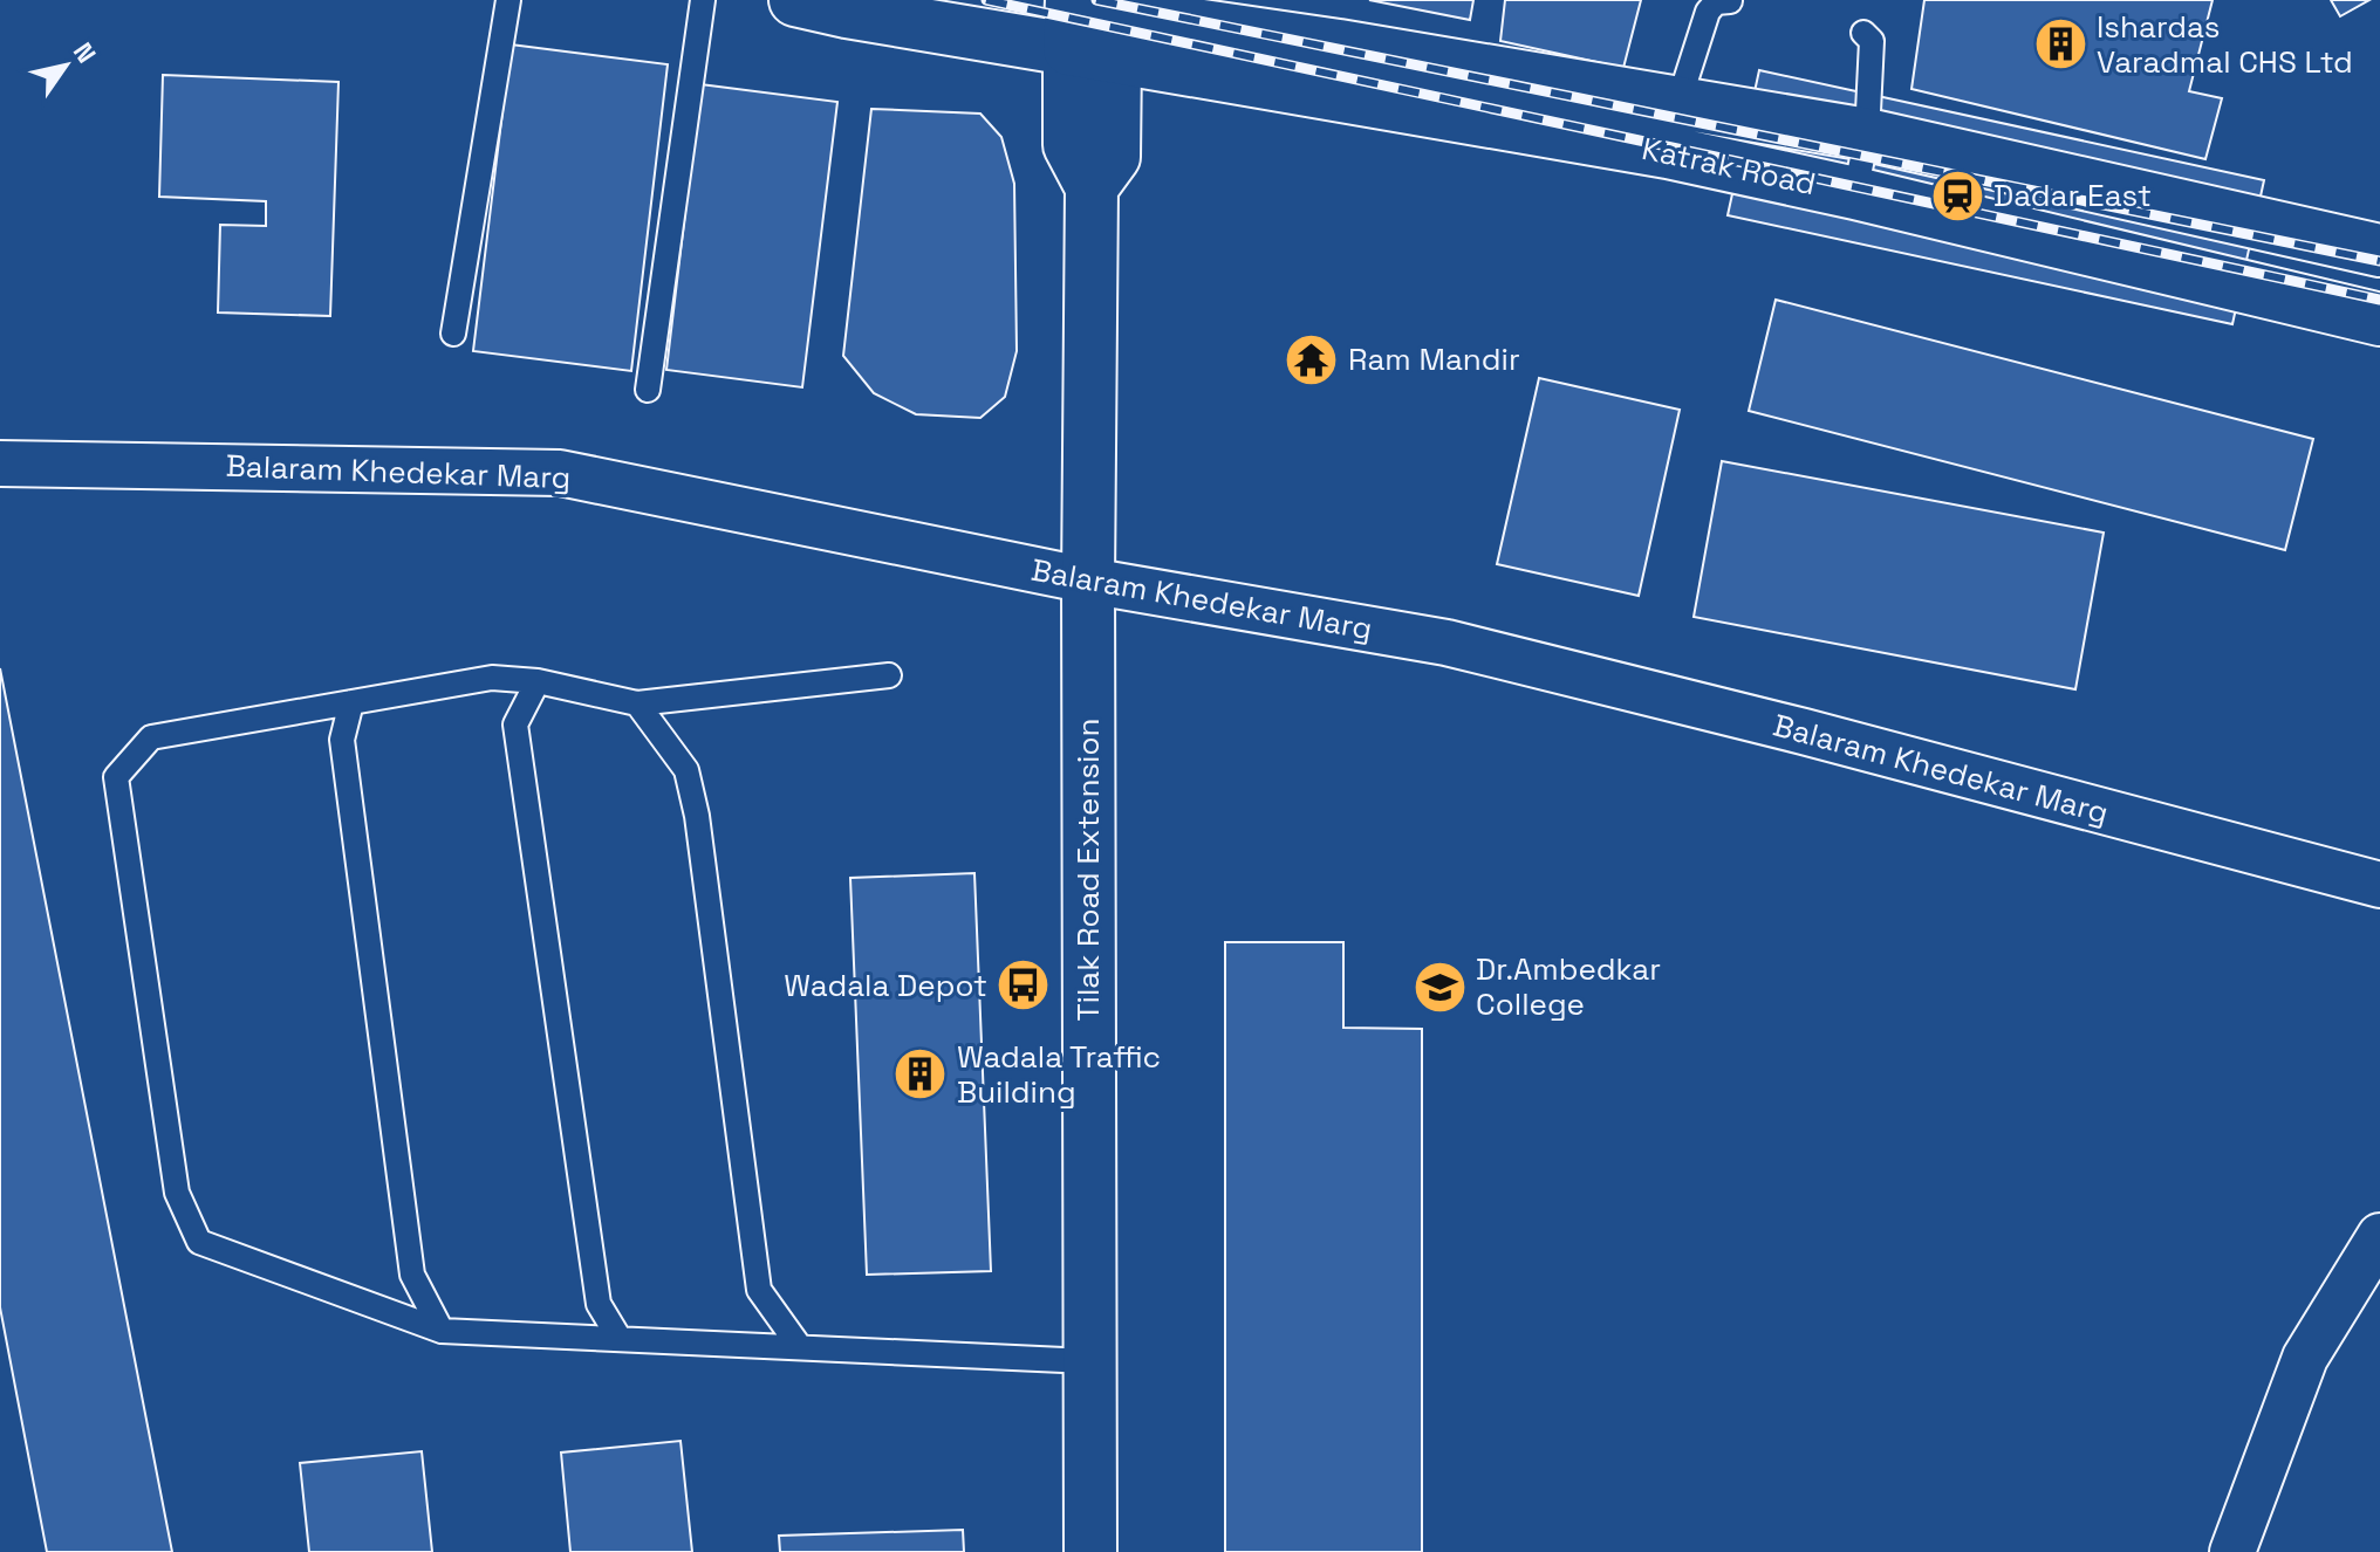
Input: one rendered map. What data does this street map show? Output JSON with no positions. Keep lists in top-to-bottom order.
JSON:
{
  "streets": {
    "main road": ["Katrak Road", "Tilak Road Extension"],
    "street": ["Balaram Khedekar Marg"]
  },
  "crossings": [
    ["Katrak Road", "Tilak Road Extension"],
    ["Balaram Khedekar Marg", "Tilak Road Extension"]
  ],
  "places": {
    "building": ["Ishardas Varadmal CHS Ltd", "Wadala Traffic Building"],
    "station": ["Dadar East"],
    "temple": ["Ram Mandir"],
    "bus stop": ["Wadala Depot"],
    "school or university": ["Dr.Ambedkar College"]
  },
  "north": "top right"
}
